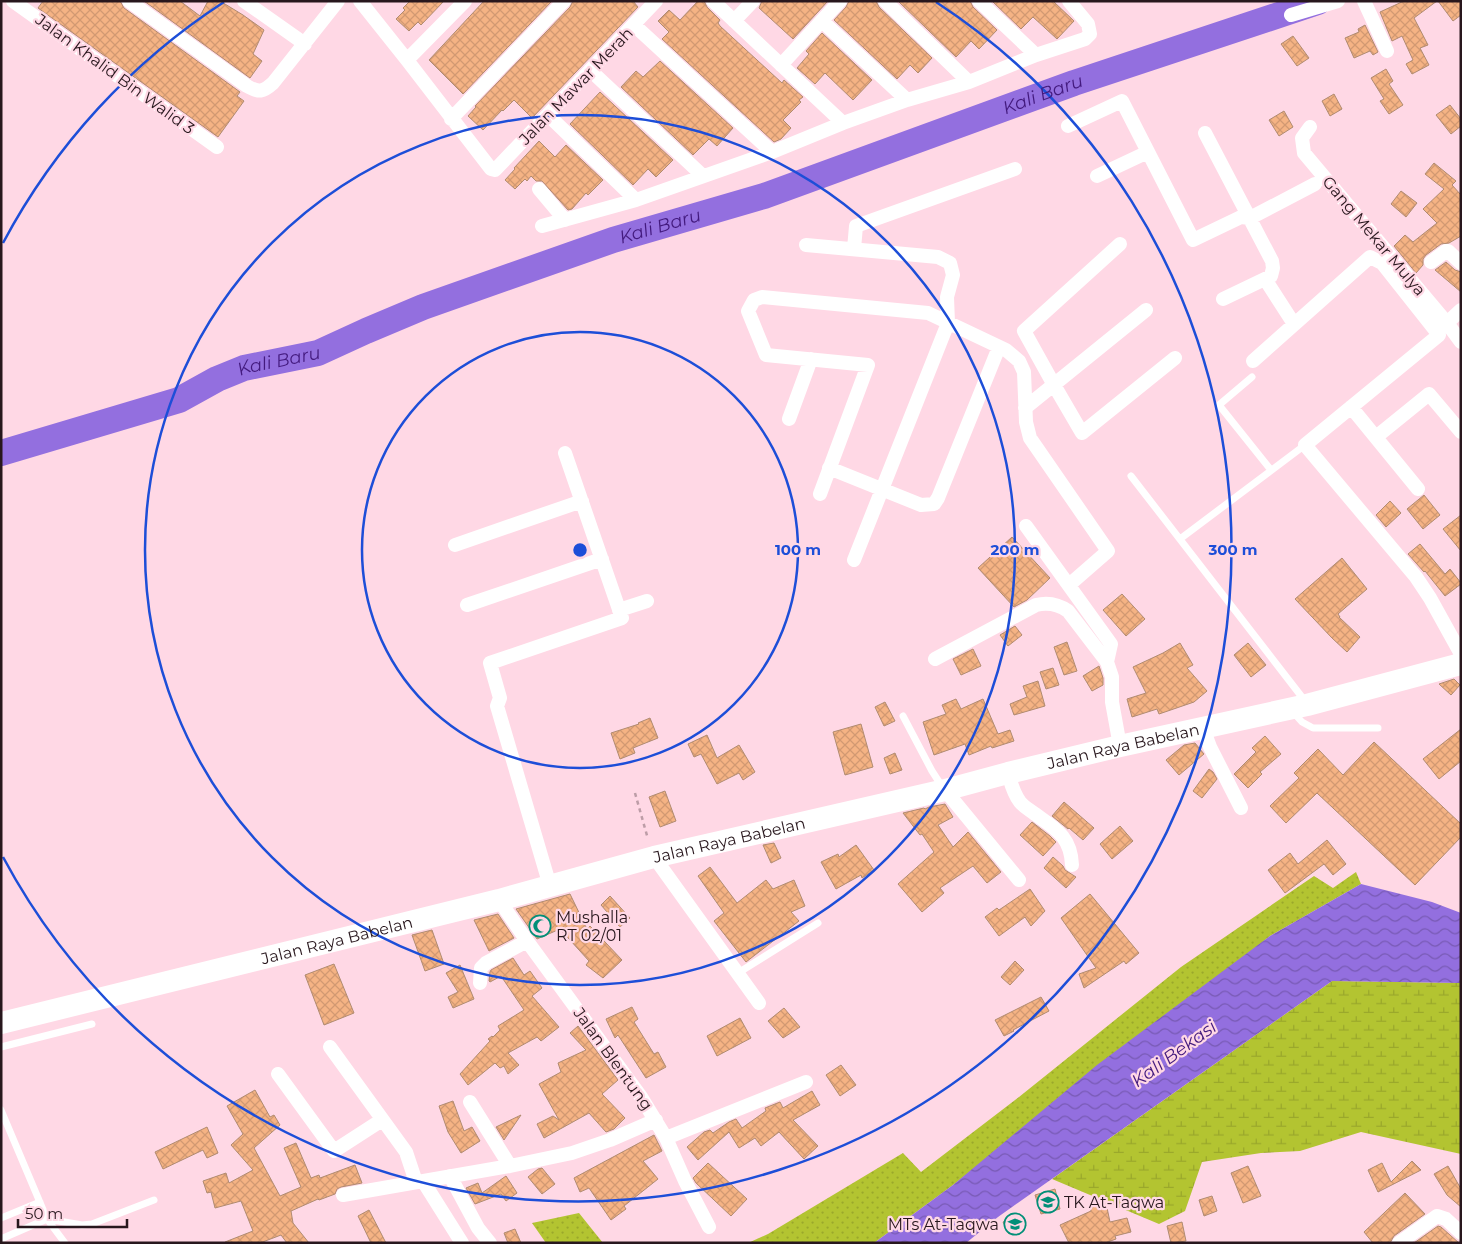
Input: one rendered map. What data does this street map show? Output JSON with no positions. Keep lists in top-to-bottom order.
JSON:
{
  "streets": {
    "main road": ["Jalan Raya Babelan"],
    "street": [
      "Jalan Khalid Bin Walid 3",
      "Jalan Mawar Merah",
      "Gang Mekar Mulya",
      "Jalan Blentung"
    ]
  },
  "crossings": [
    ["Jalan Raya Babelan", "Jalan Blentung"]
  ],
  "water": ["Kali Baru", "Kali Bekasi"],
  "places": {
    "mosque": ["Mushalla RT 02/01"],
    "school or university": ["TK At-Taqwa", "MTs At-Taqwa"]
  },
  "scale_bar": "50 m",
  "rings": ["100 m", "200 m", "300 m"]
}
